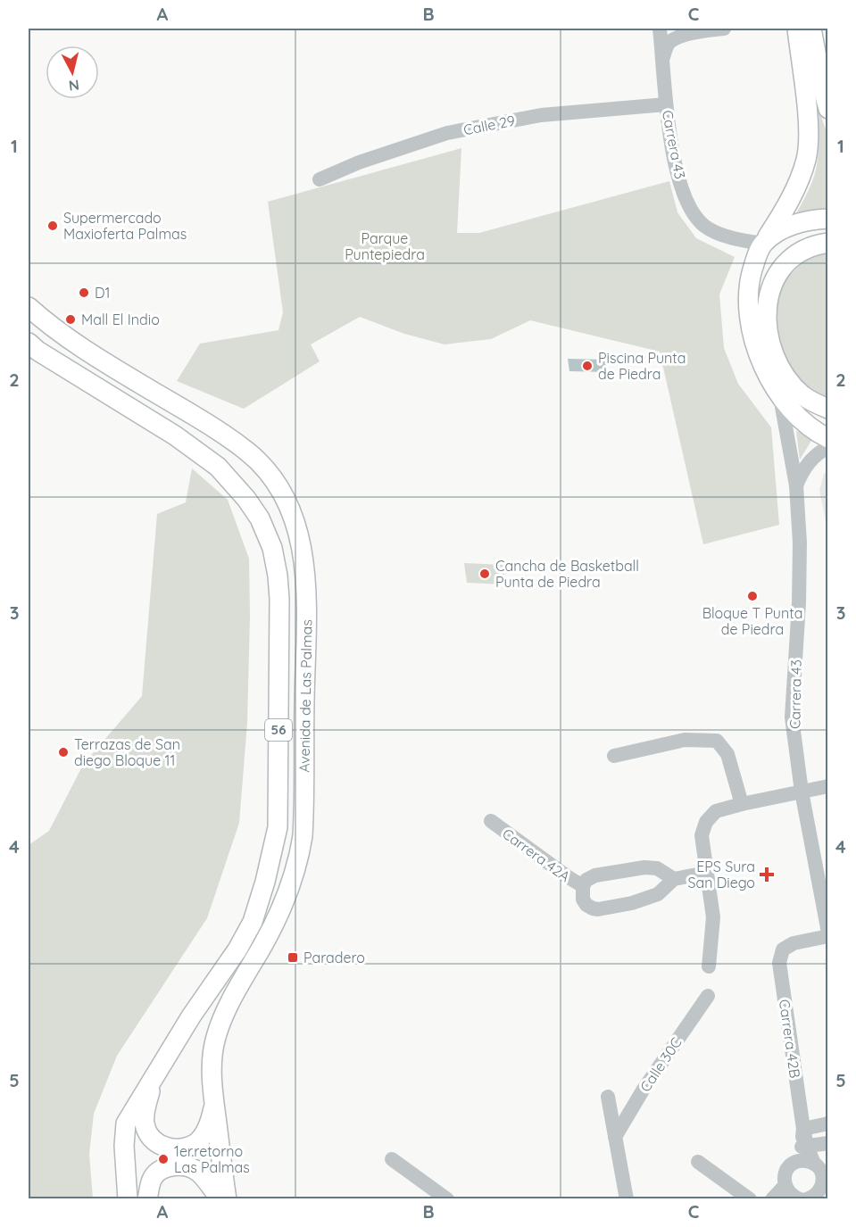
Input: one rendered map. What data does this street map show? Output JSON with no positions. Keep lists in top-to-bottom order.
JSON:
{
  "streets": {
    "main road": ["Avenida de Las Palmas", "56"],
    "street": [
      "Calle 29",
      "Carrera 43",
      "Carrera 42A",
      "Carrera 42B",
      "Calle 30C"
    ]
  },
  "crossings": [
    ["Calle 29", "Carrera 43"],
    ["Carrera 43", "Carrera 42B"]
  ],
  "parks": ["Parque Puntepiedra"],
  "places": {
    "other": [
      "Supermercado Maxioferta Palmas",
      "D1",
      "Mall El Indio",
      "Piscina Punta de Piedra",
      "Cancha de Basketball Punta de Piedra",
      "Bloque T Punta de Piedra",
      "Terrazas de San diego Bloque 11",
      "1er.retorno Las Palmas"
    ],
    "health": ["EPS Sura San Diego"],
    "transit": ["Paradero"]
  },
  "north": "bottom",
  "grid": {
    "columns": ["A", "B", "C"],
    "rows": [
      "1",
      "2",
      "3",
      "4",
      "5"
    ]
  }
}
